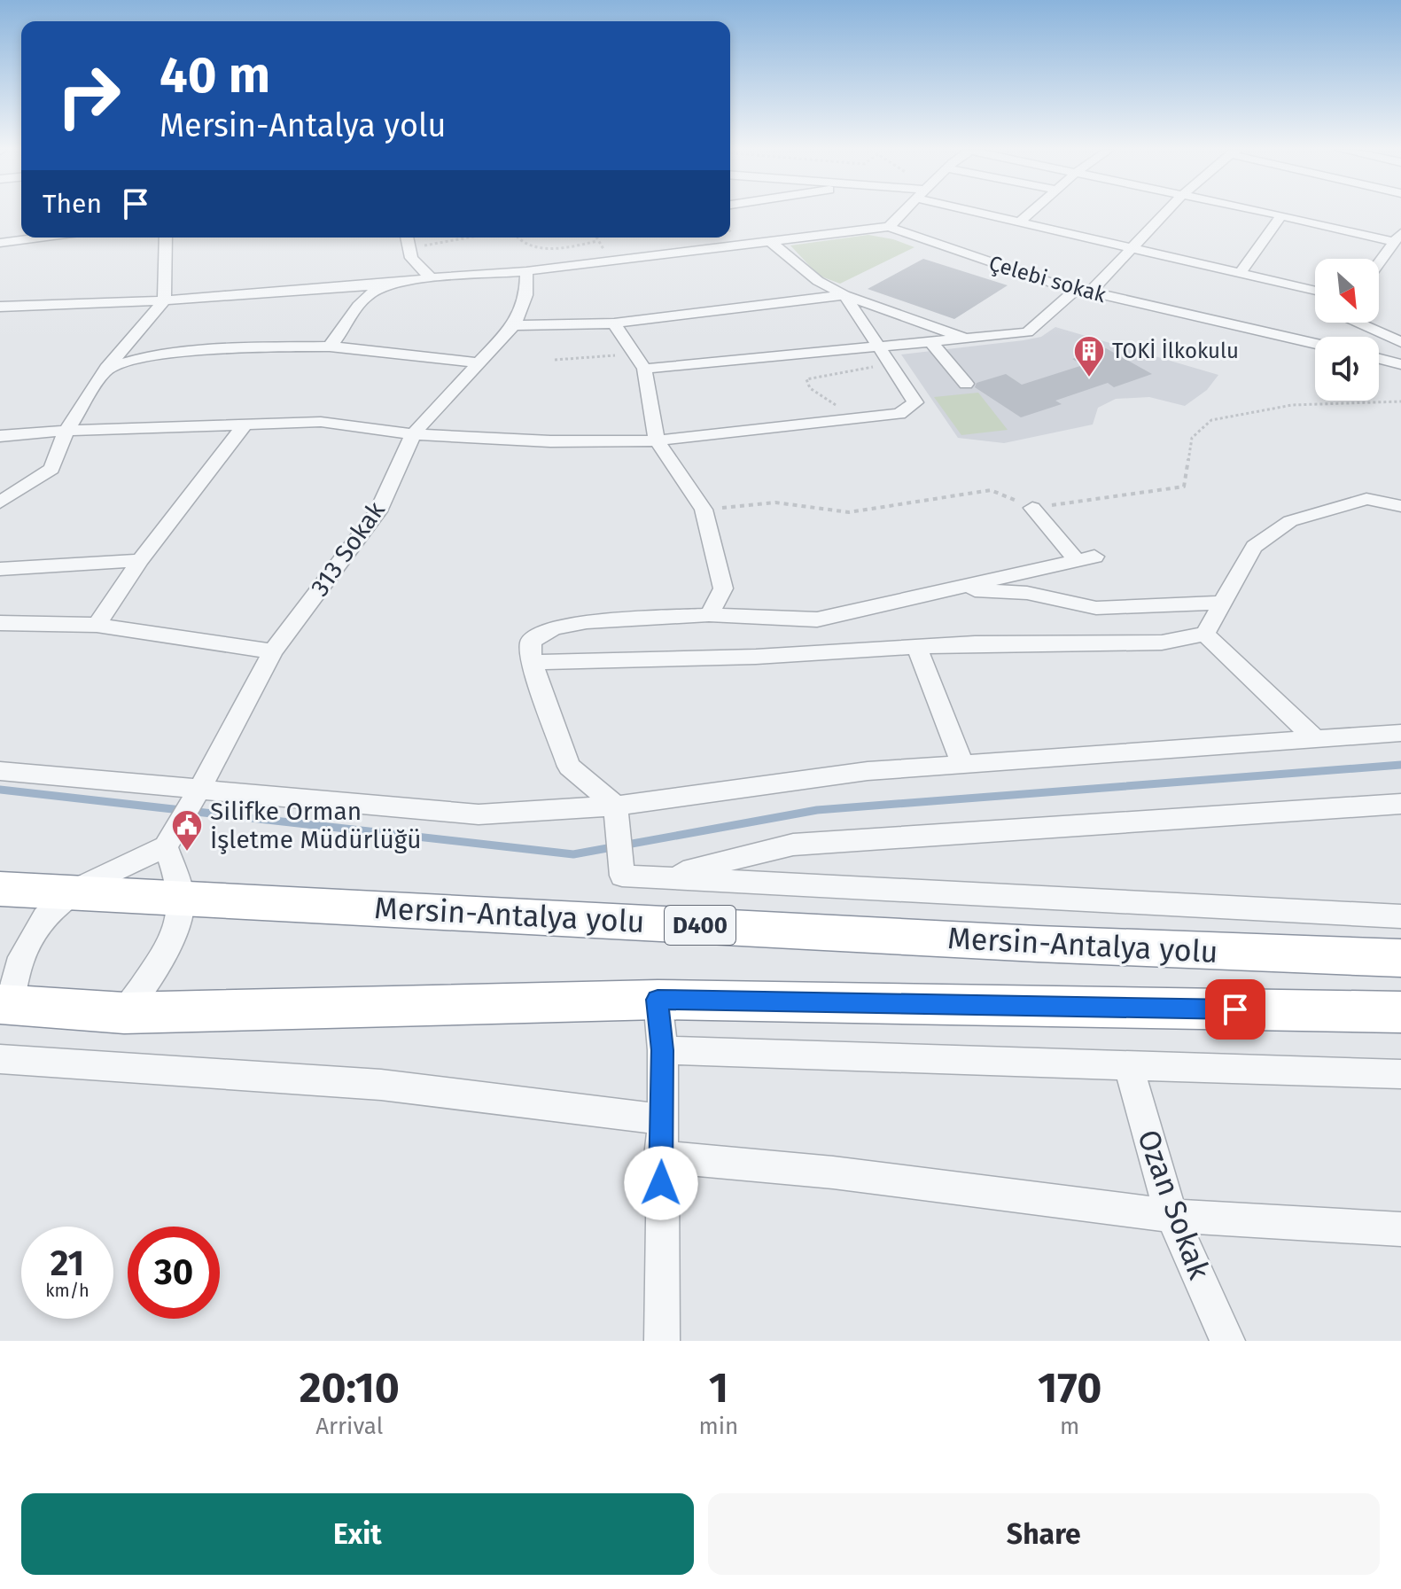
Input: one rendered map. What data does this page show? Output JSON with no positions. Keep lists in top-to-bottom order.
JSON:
{
  "streets": {
    "highway": ["Mersin-Antalya yolu", "D400"],
    "street": ["Çelebi sokak", "313 Sokak", "Ozan Sokak"]
  },
  "crossings": [
    ["Çelebi sokak", "313 Sokak"]
  ],
  "places": {
    "building": ["TOKİ İlkokulu"],
    "public building": ["Silifke Orman İşletme Müdürlüğü"]
  },
  "north": "bottom right",
  "page": {
    "turn": ["40 m", "Mersin-Antalya yolu"],
    "then": "Then",
    "speed": "21 km/h",
    "limit": "30",
    "eta": [
      "20:10",
      "Arrival",
      "1",
      "min",
      "170",
      "m"
    ],
    "buttons": ["Exit", "Share"]
  }
}
